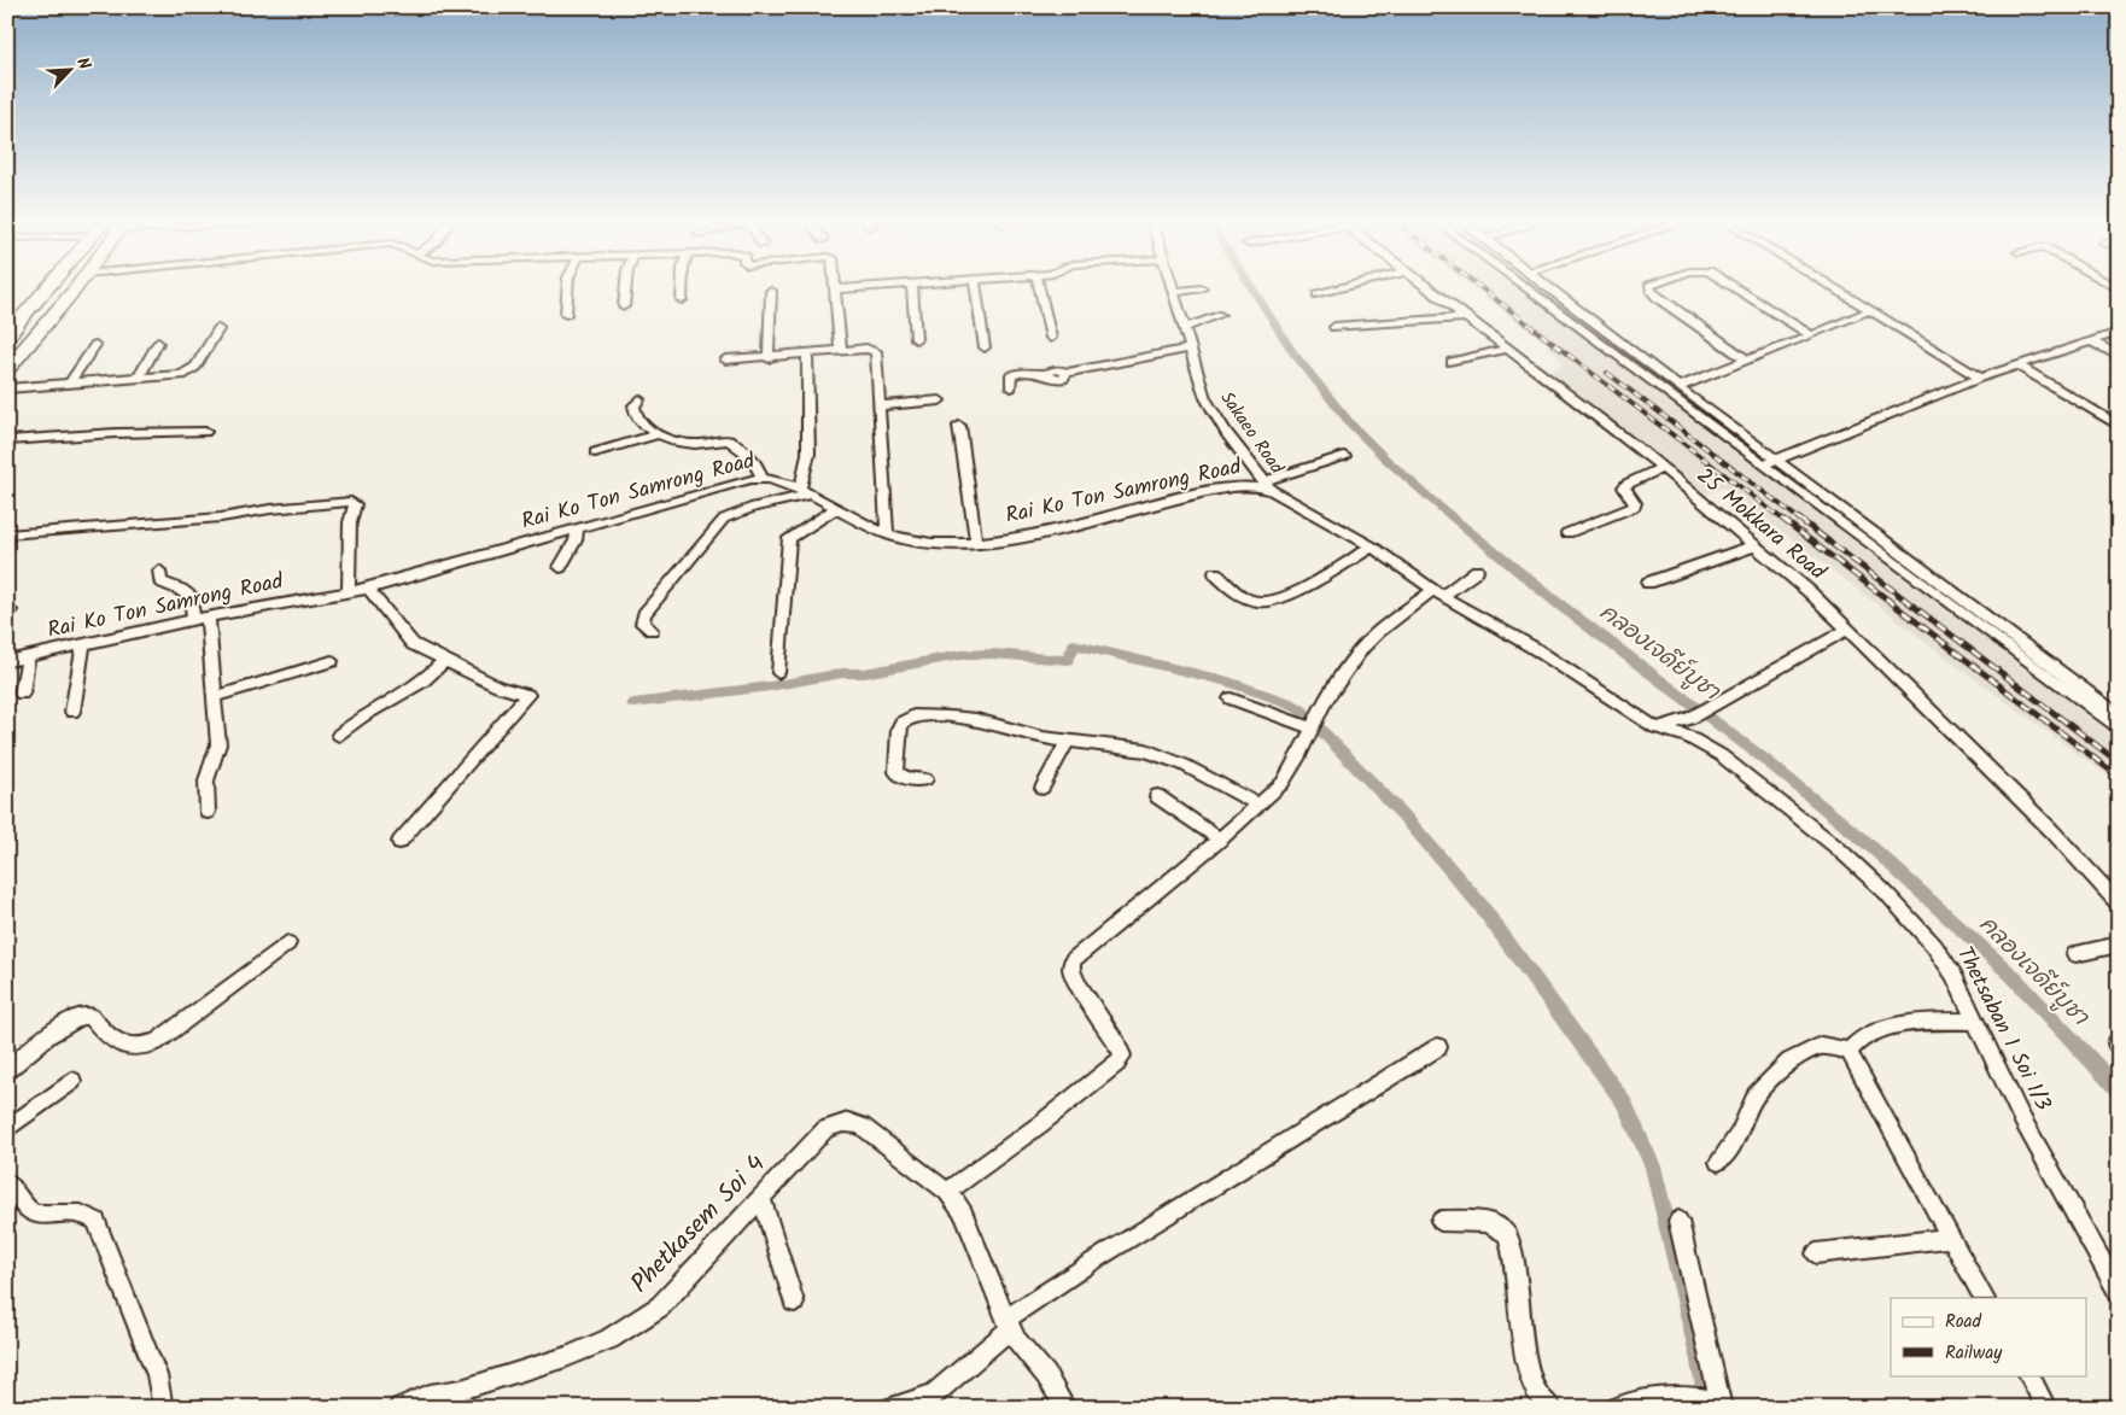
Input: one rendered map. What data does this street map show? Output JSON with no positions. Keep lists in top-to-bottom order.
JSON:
{
  "streets": {
    "street": [
      "Sakaeo Road",
      "Rai Ko Ton Samrong Road",
      "25 Mokkara Road",
      "Thetsaban 1 Soi 1/3",
      "Phetkasem Soi 4"
    ]
  },
  "crossings": [
    ["Sakaeo Road", "Rai Ko Ton Samrong Road"],
    ["Sakaeo Road", "Thetsaban 1 Soi 1/3"],
    ["Rai Ko Ton Samrong Road", "Thetsaban 1 Soi 1/3"]
  ],
  "water": ["คลองเจดีย์บูชา"],
  "legend": ["Road", "Railway"],
  "north": "top right"
}
